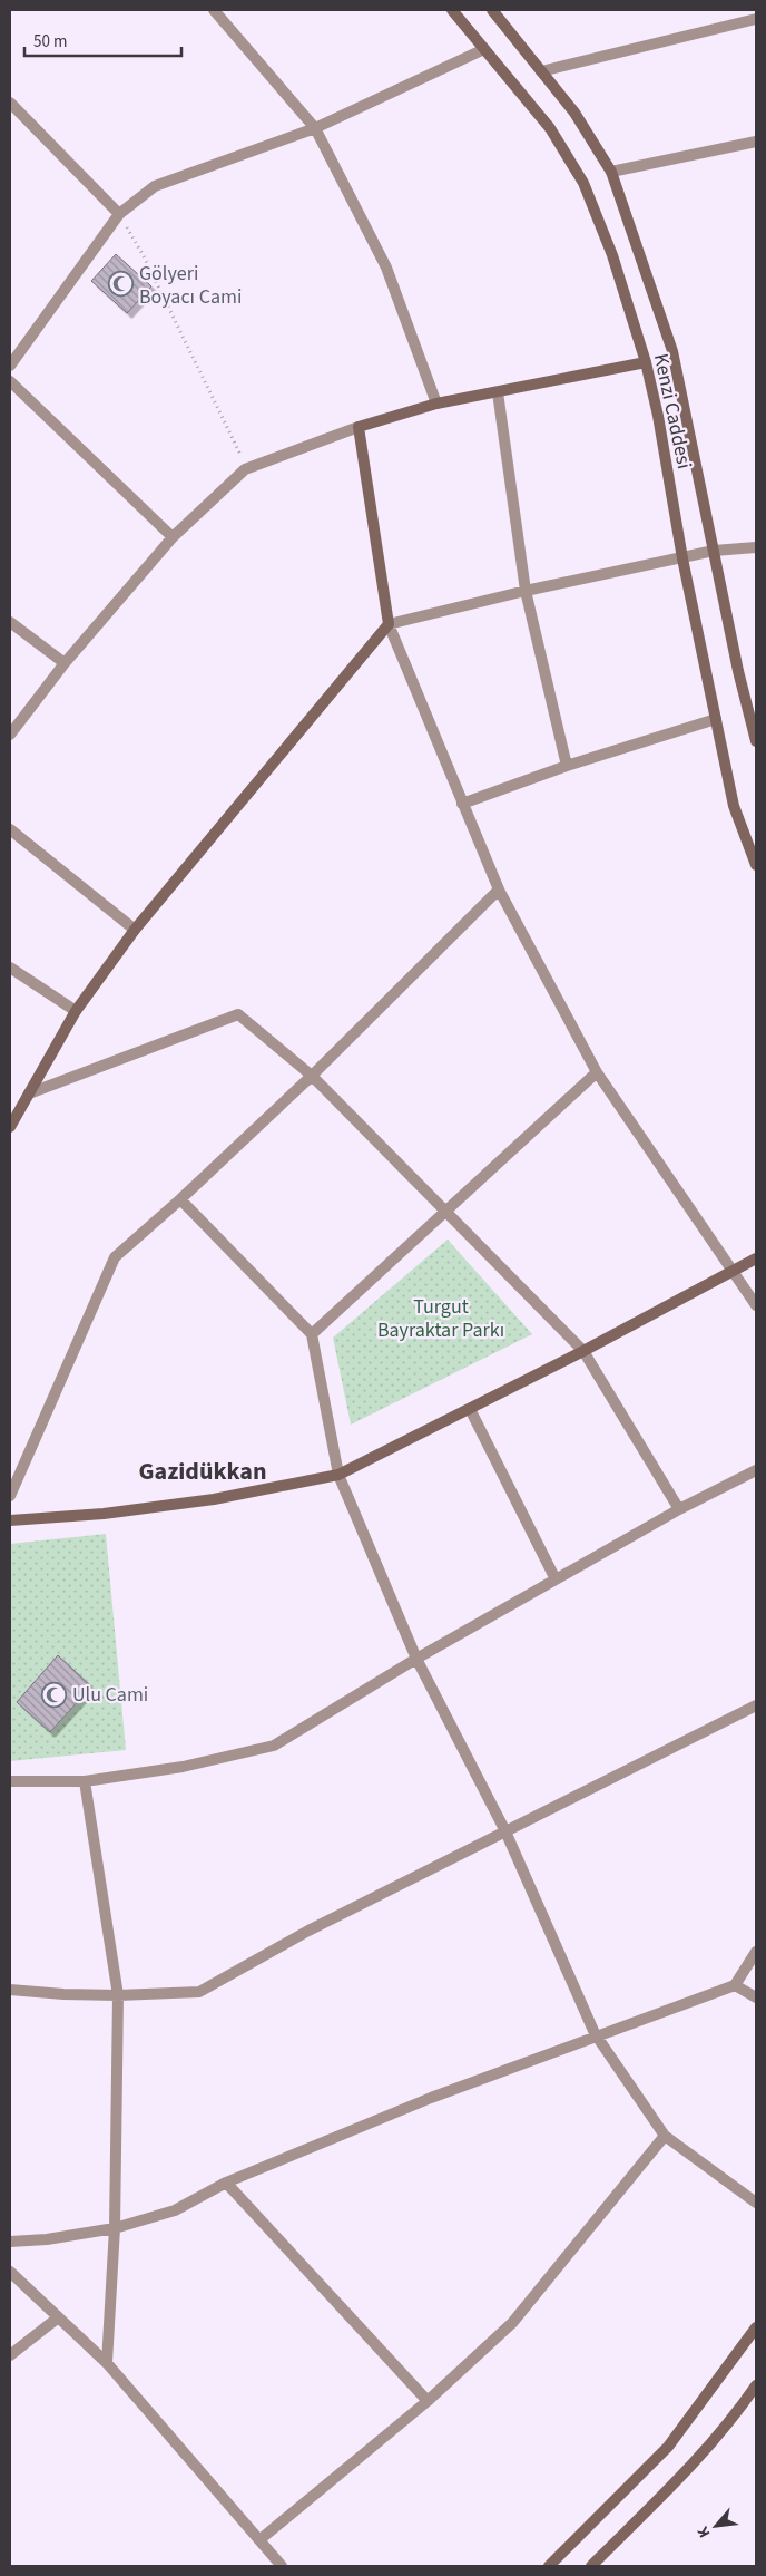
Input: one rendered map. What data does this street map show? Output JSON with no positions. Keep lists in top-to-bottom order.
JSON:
{
  "streets": {
    "main road": ["Kenzi Caddesi"]
  },
  "districts": ["Gazidükkan"],
  "parks": ["Turgut Bayraktar Parkı"],
  "places": {
    "mosque": ["Gölyeri Boyacı Cami", "Ulu Cami"]
  },
  "scale_bar": "50 m",
  "north": "bottom left"
}
